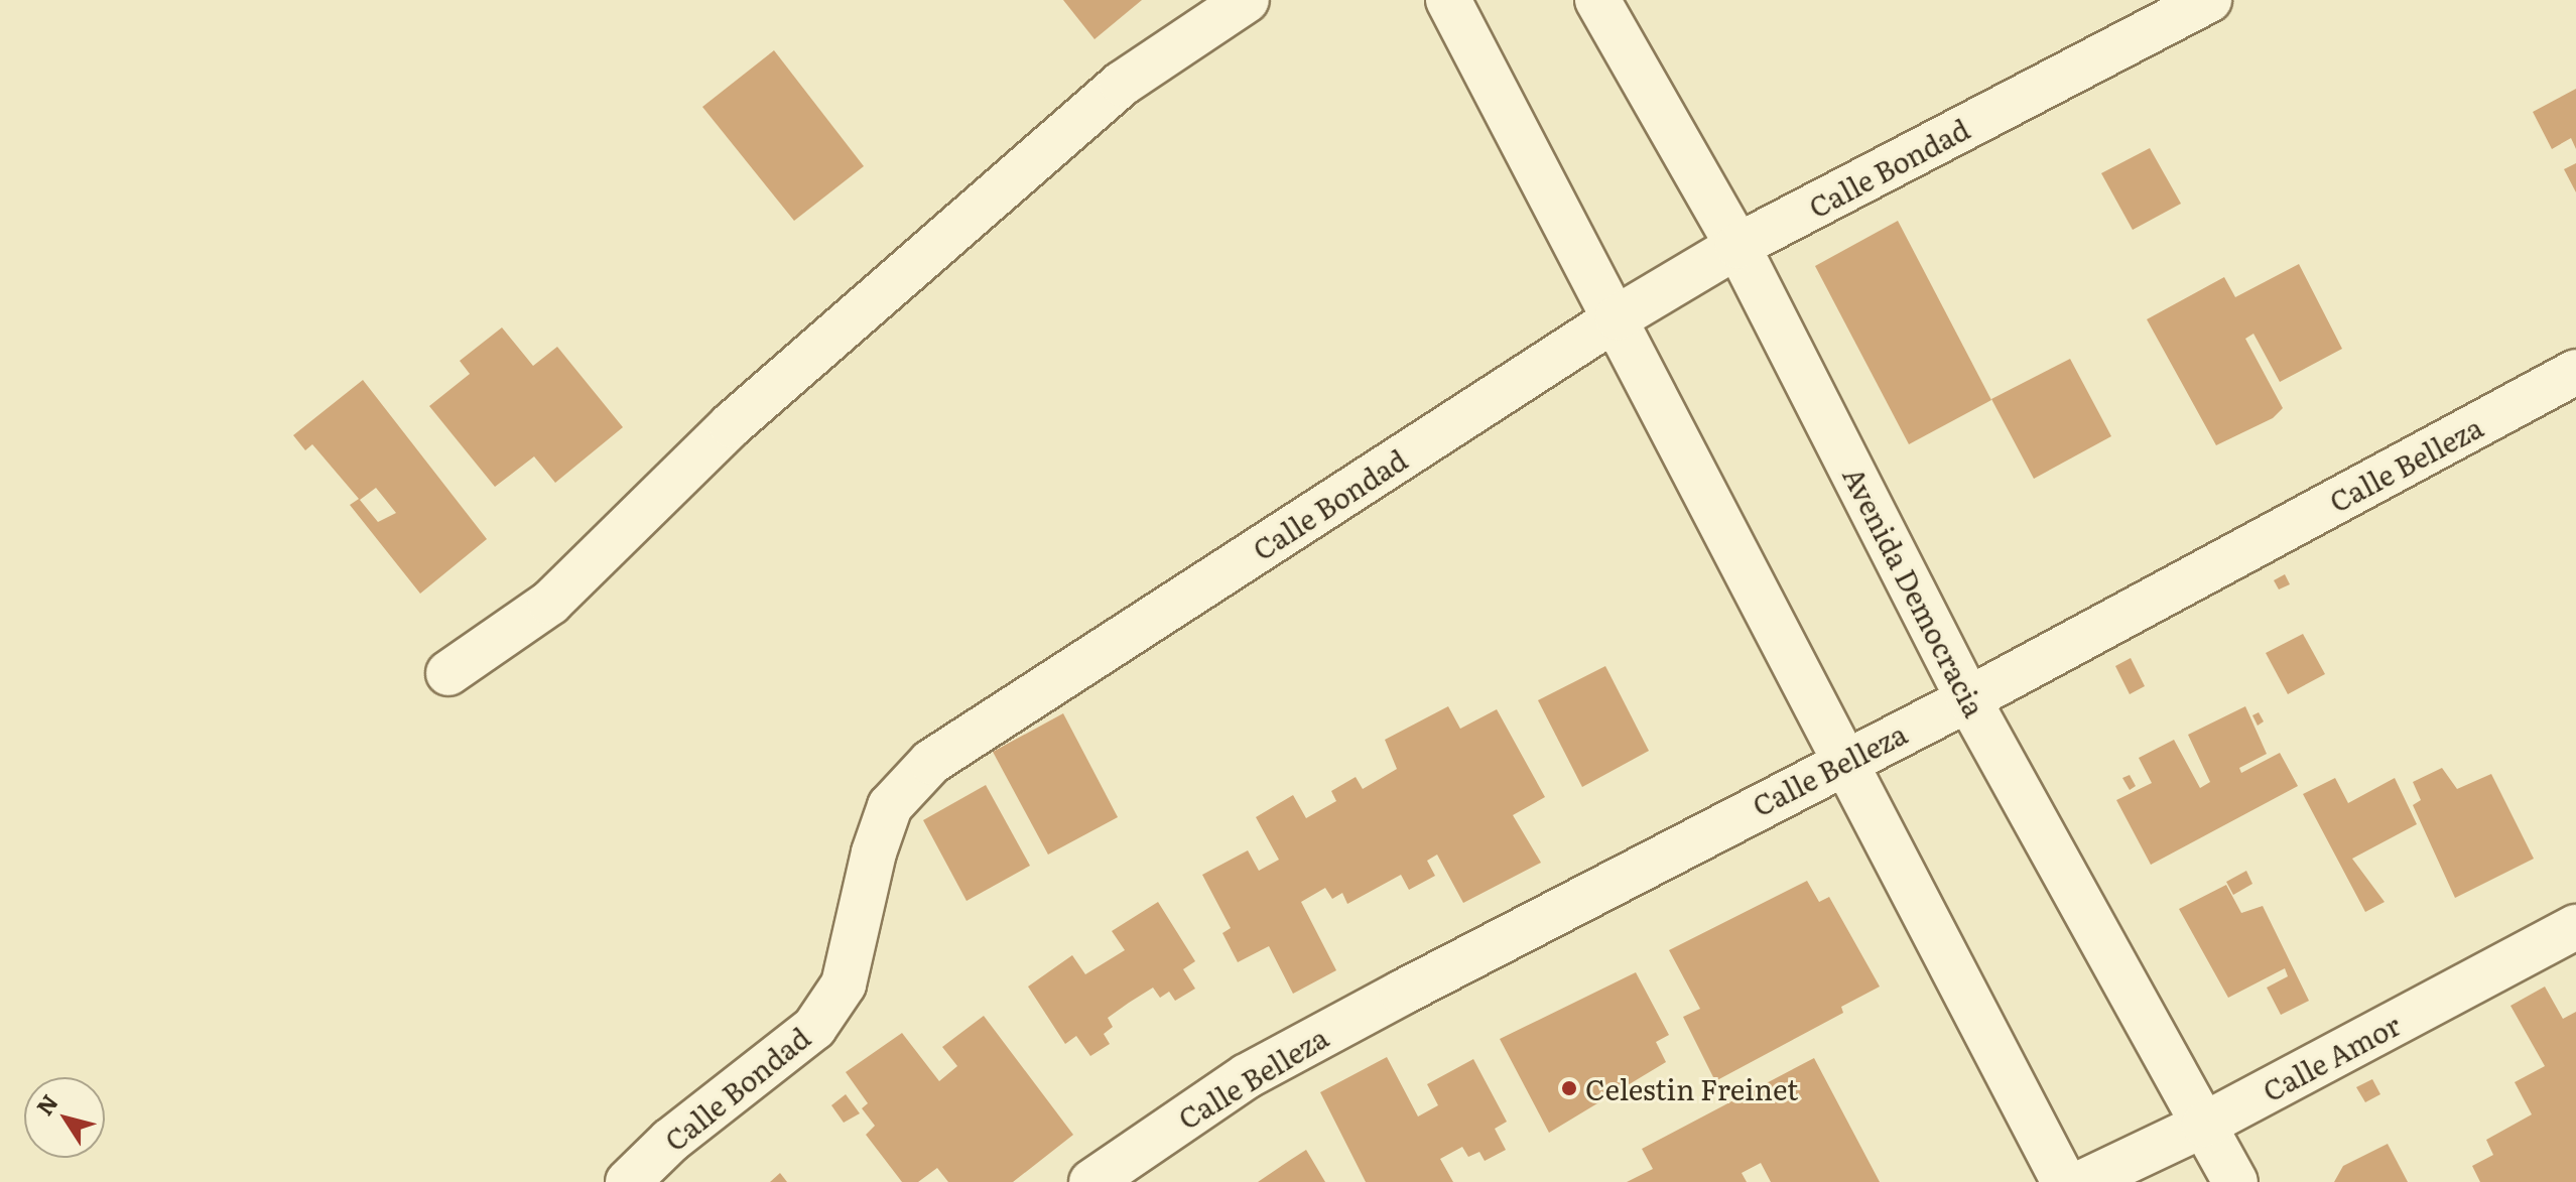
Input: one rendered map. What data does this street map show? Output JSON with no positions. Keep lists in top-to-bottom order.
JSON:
{
  "streets": {
    "street": [
      "Calle Bondad",
      "Calle Belleza",
      "Avenida Democracia",
      "Calle Amor"
    ]
  },
  "crossings": [
    ["Calle Bondad", "Avenida Democracia"],
    ["Calle Belleza", "Avenida Democracia"],
    ["Avenida Democracia", "Calle Amor"]
  ],
  "places": ["Celestin Freinet"],
  "north": "top left"
}
